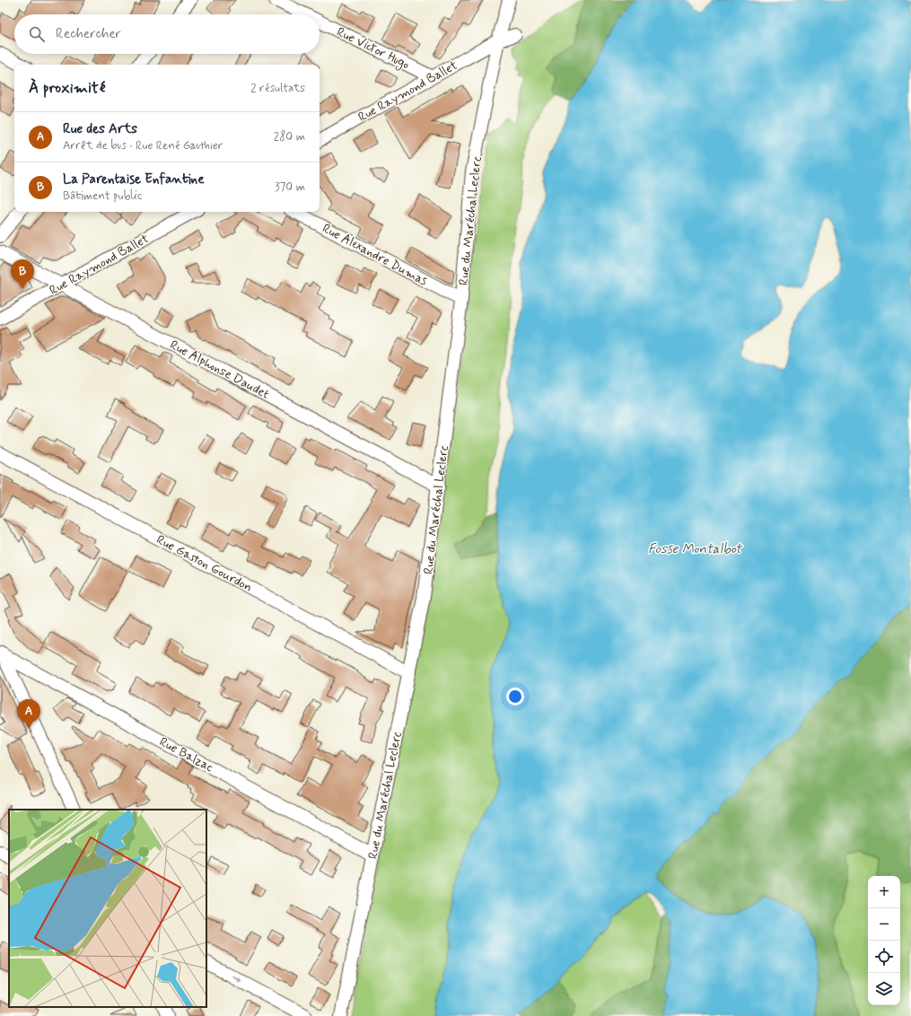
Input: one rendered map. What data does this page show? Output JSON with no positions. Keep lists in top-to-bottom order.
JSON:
{
  "streets": {
    "street": [
      "Rue Victor Hugo",
      "Rue Raymond Ballet",
      "Rue du Maréchal Leclerc",
      "Rue Alexandre Dumas",
      "Rue Alphonse Daudet",
      "Rue Gaston Gourdon",
      "Rue Balzac"
    ]
  },
  "crossings": [
    ["Rue Victor Hugo", "Rue Raymond Ballet"],
    ["Rue Raymond Ballet", "Rue du Maréchal Leclerc"],
    ["Rue Raymond Ballet", "Rue Alphonse Daudet"],
    ["Rue du Maréchal Leclerc", "Rue Alexandre Dumas"],
    ["Rue du Maréchal Leclerc", "Rue Alphonse Daudet"],
    ["Rue du Maréchal Leclerc", "Rue Gaston Gourdon"],
    ["Rue du Maréchal Leclerc", "Rue Balzac"]
  ],
  "water": ["Fosse Montalbot"],
  "page": {
    "search": "Rechercher",
    "heading": ["À proximité", "2 résultats"],
    "list": [
      {
        "mark": "A",
        "name": "Rue des Arts",
        "note": "Arrêt de bus · Rue René Gauthier",
        "value": "280 m"
      },
      {
        "mark": "B",
        "name": "La Parentaise Enfantine",
        "note": "Bâtiment public",
        "value": "370 m"
      }
    ],
    "pins": ["B", "A"],
    "map_buttons": ["+", "−"]
  }
}
